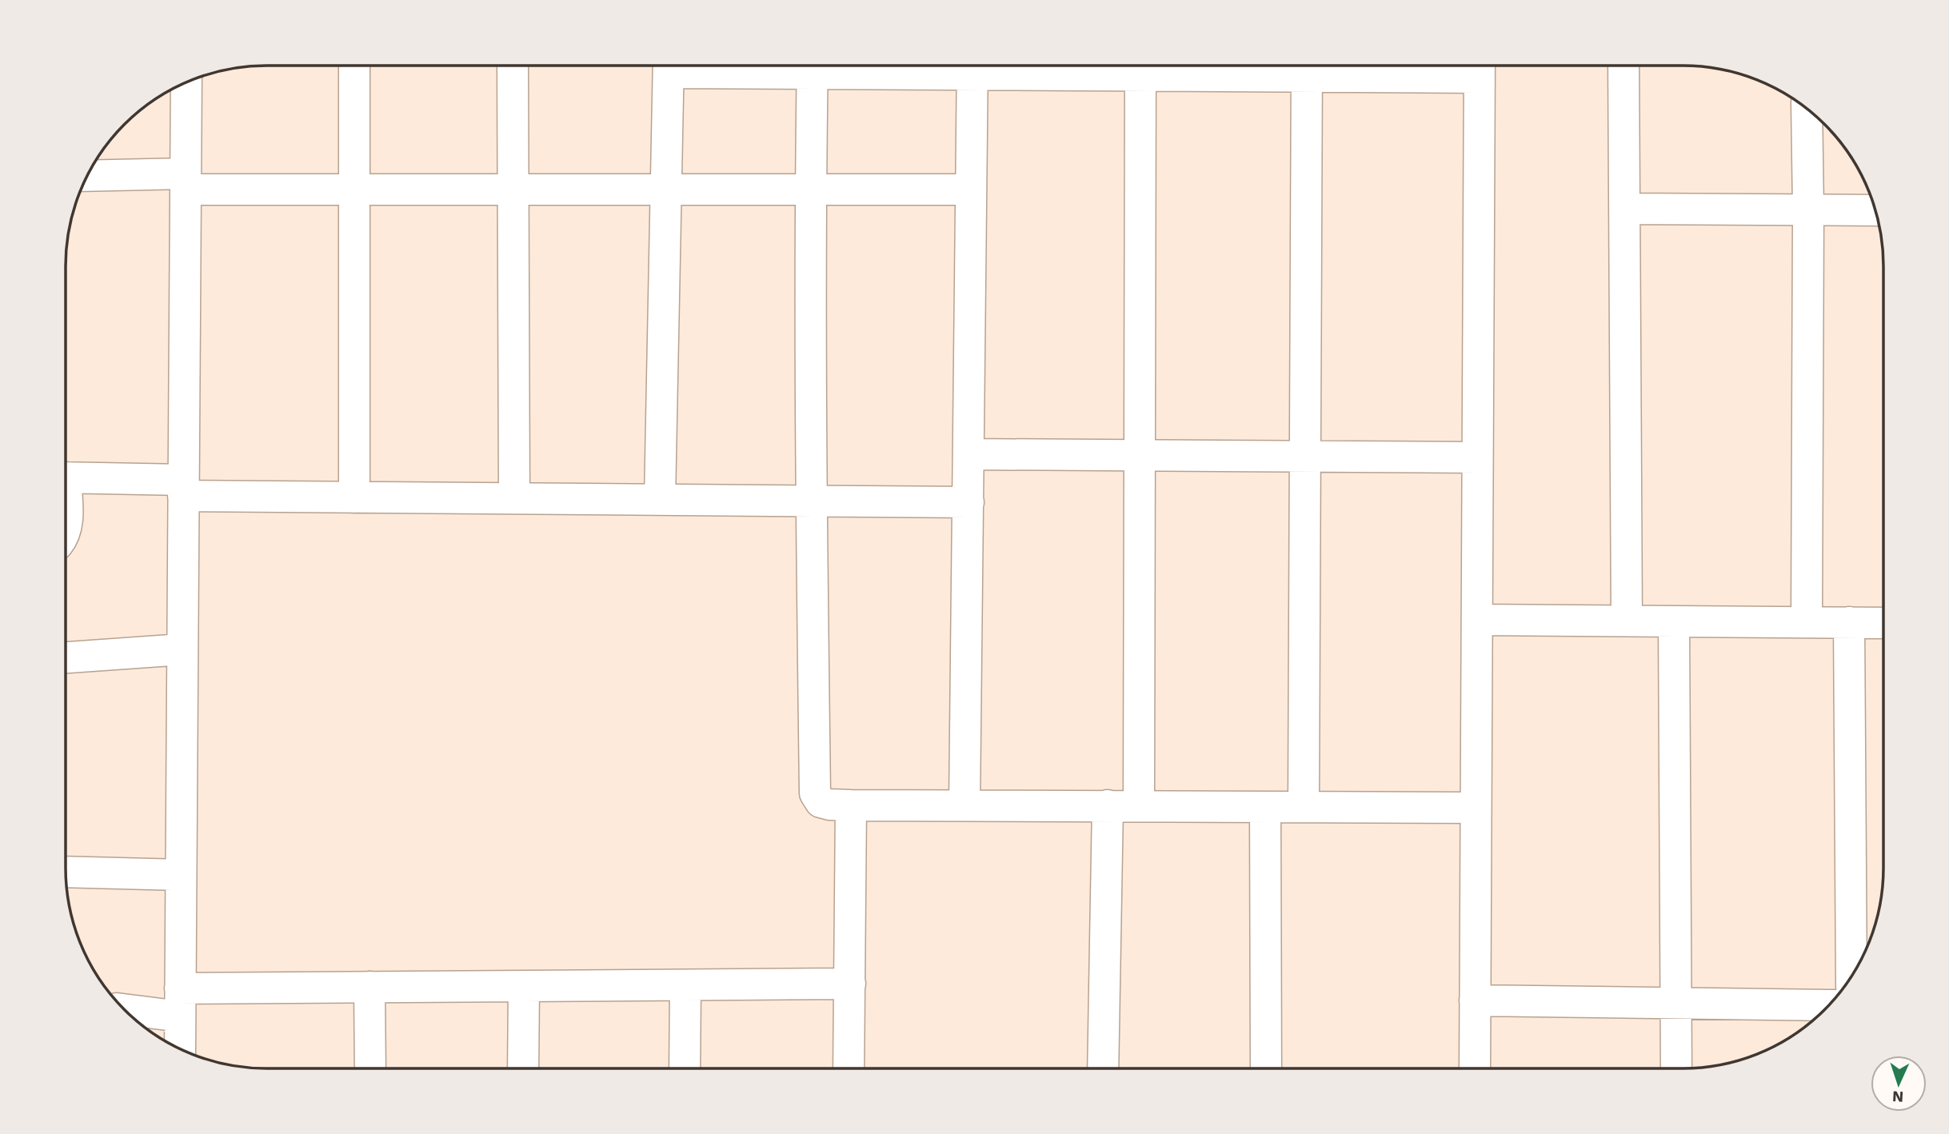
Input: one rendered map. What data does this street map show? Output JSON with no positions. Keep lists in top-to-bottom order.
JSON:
{
  "north": "bottom"
}
